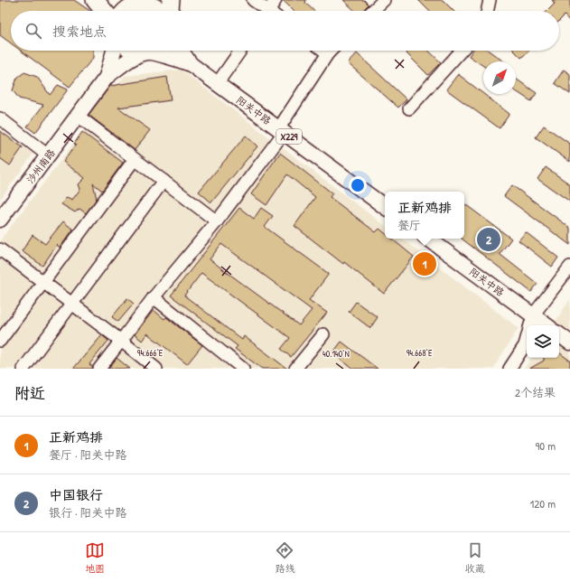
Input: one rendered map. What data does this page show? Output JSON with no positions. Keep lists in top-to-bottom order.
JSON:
{
  "streets": {
    "main road": ["阳关中路", "X229", "沙州南路"]
  },
  "crossings": [
    ["阳关中路", "X229"]
  ],
  "north": "top right",
  "page": {
    "search": "搜索地点",
    "popup": ["正新鸡排", "餐厅"],
    "pins": ["2", "1"],
    "heading": ["附近", "2个结果"],
    "list": [
      {
        "mark": "1",
        "name": "正新鸡排",
        "note": "餐厅 · 阳关中路",
        "value": "90 m"
      },
      {
        "mark": "2",
        "name": "中国银行",
        "note": "银行 · 阳关中路",
        "value": "120 m"
      }
    ],
    "nav": ["地图", "路线", "收藏"]
  },
  "coordinates": ["94.666°E", "94.668°E", "40.140°N"]
}
